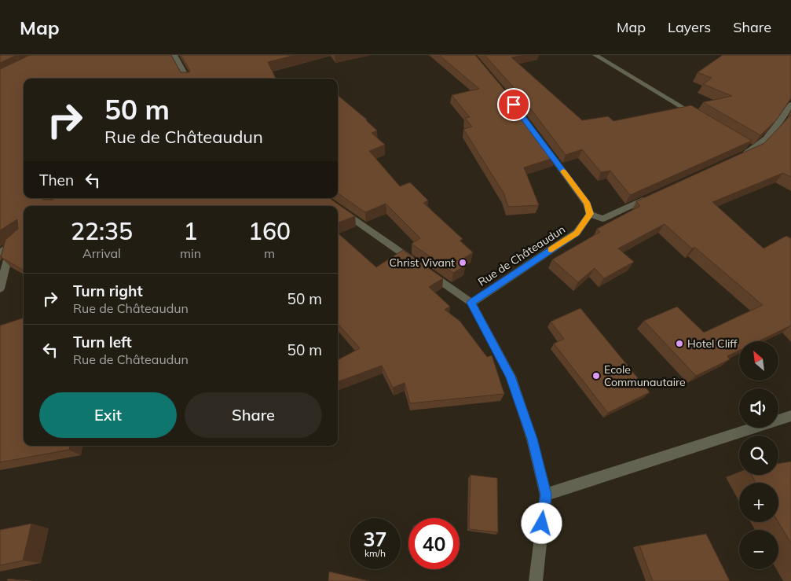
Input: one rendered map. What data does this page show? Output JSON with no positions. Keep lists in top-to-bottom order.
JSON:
{
  "streets": {
    "street": ["Rue de Châteaudun"]
  },
  "places": ["Christ Vivant", "Hotel Cliff", "Ecole Communautaire"],
  "north": "top left",
  "page": {
    "header": "Map",
    "nav": ["Map", "Layers", "Share"],
    "turn": ["50 m", "Rue de Châteaudun"],
    "then": "Then",
    "eta": [
      "22:35",
      "Arrival",
      "1",
      "min",
      "160",
      "m"
    ],
    "list": [
      {
        "name": "Turn right",
        "note": "Rue de Châteaudun",
        "value": "50 m"
      },
      {
        "name": "Turn left",
        "note": "Rue de Châteaudun",
        "value": "50 m"
      }
    ],
    "map_buttons": ["+", "−"],
    "buttons": ["Exit", "Share"],
    "speed": "37 km/h",
    "limit": "40"
  }
}
